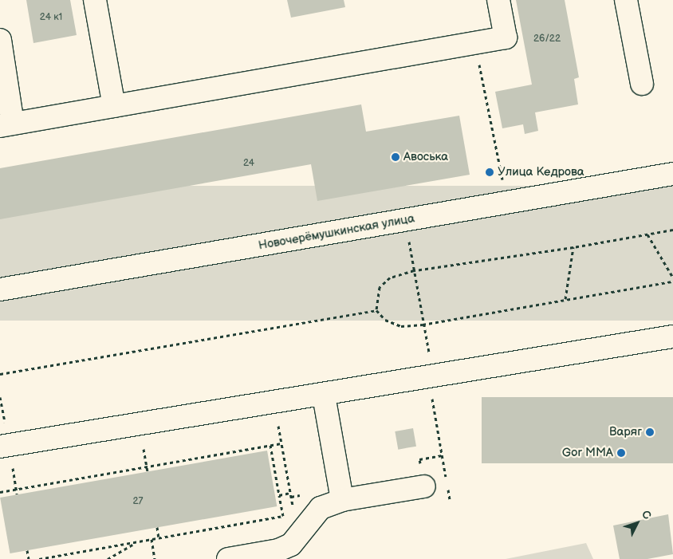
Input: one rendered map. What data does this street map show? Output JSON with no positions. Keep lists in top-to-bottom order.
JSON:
{
  "streets": {
    "street": ["Новочерёмушкинская улица"]
  },
  "places": [
    "Авоська",
    "Улица Кедрова",
    "Варяг",
    "Gor MMA"
  ],
  "house_numbers": [
    "24 к1",
    "26/22",
    "24",
    "27"
  ],
  "north": "top right"
}
